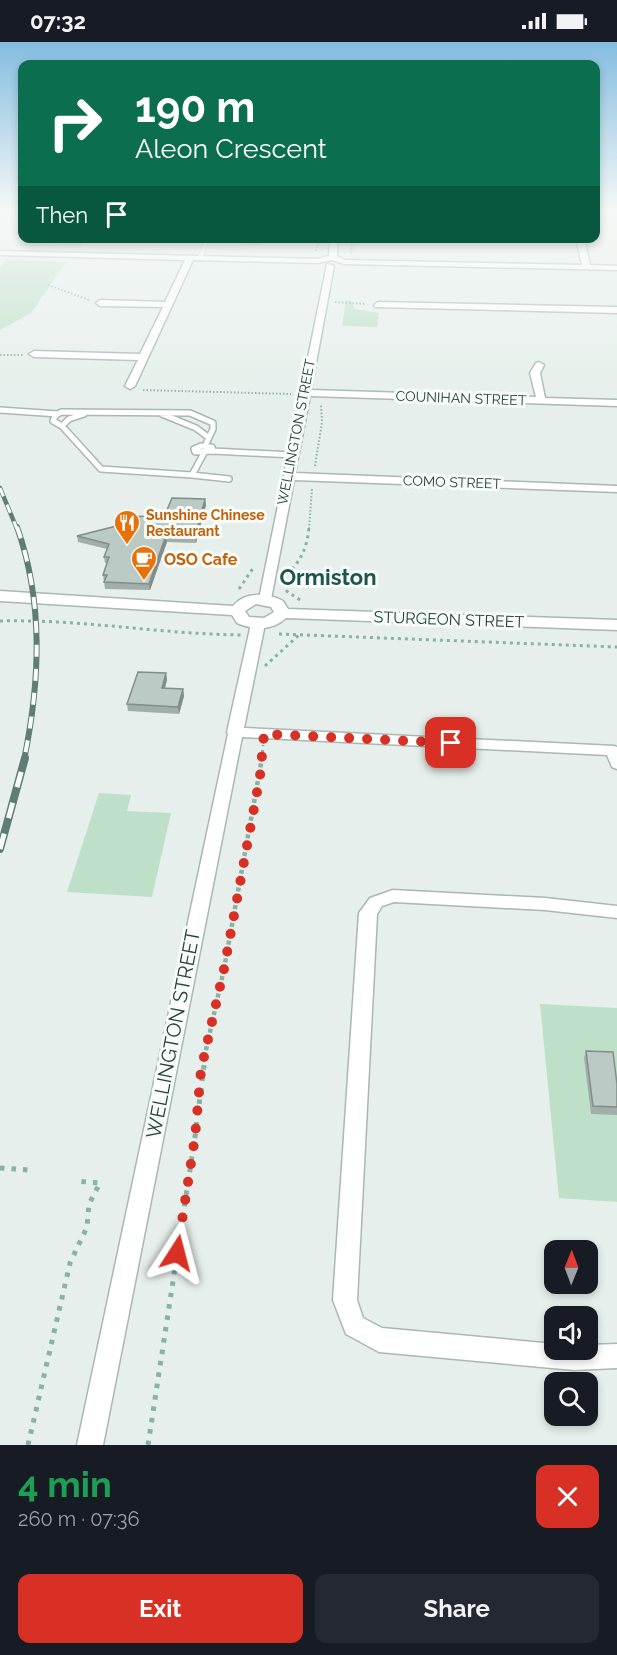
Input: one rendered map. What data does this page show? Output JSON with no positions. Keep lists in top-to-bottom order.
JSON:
{
  "streets": {
    "street": [
      "COUNIHAN STREET",
      "WELLINGTON STREET",
      "COMO STREET",
      "STURGEON STREET"
    ]
  },
  "crossings": [
    ["COUNIHAN STREET", "WELLINGTON STREET"],
    ["WELLINGTON STREET", "COMO STREET"]
  ],
  "districts": ["Ormiston"],
  "places": {
    "restaurant": ["Sunshine Chinese Restaurant"],
    "cafe": ["OSO Cafe"]
  },
  "north": "top",
  "page": {
    "status": "07:32",
    "turn": ["190 m", "Aleon Crescent"],
    "then": "Then",
    "heading": ["4 min", "260 m · 07:36"],
    "buttons": ["Exit", "Share"]
  }
}
